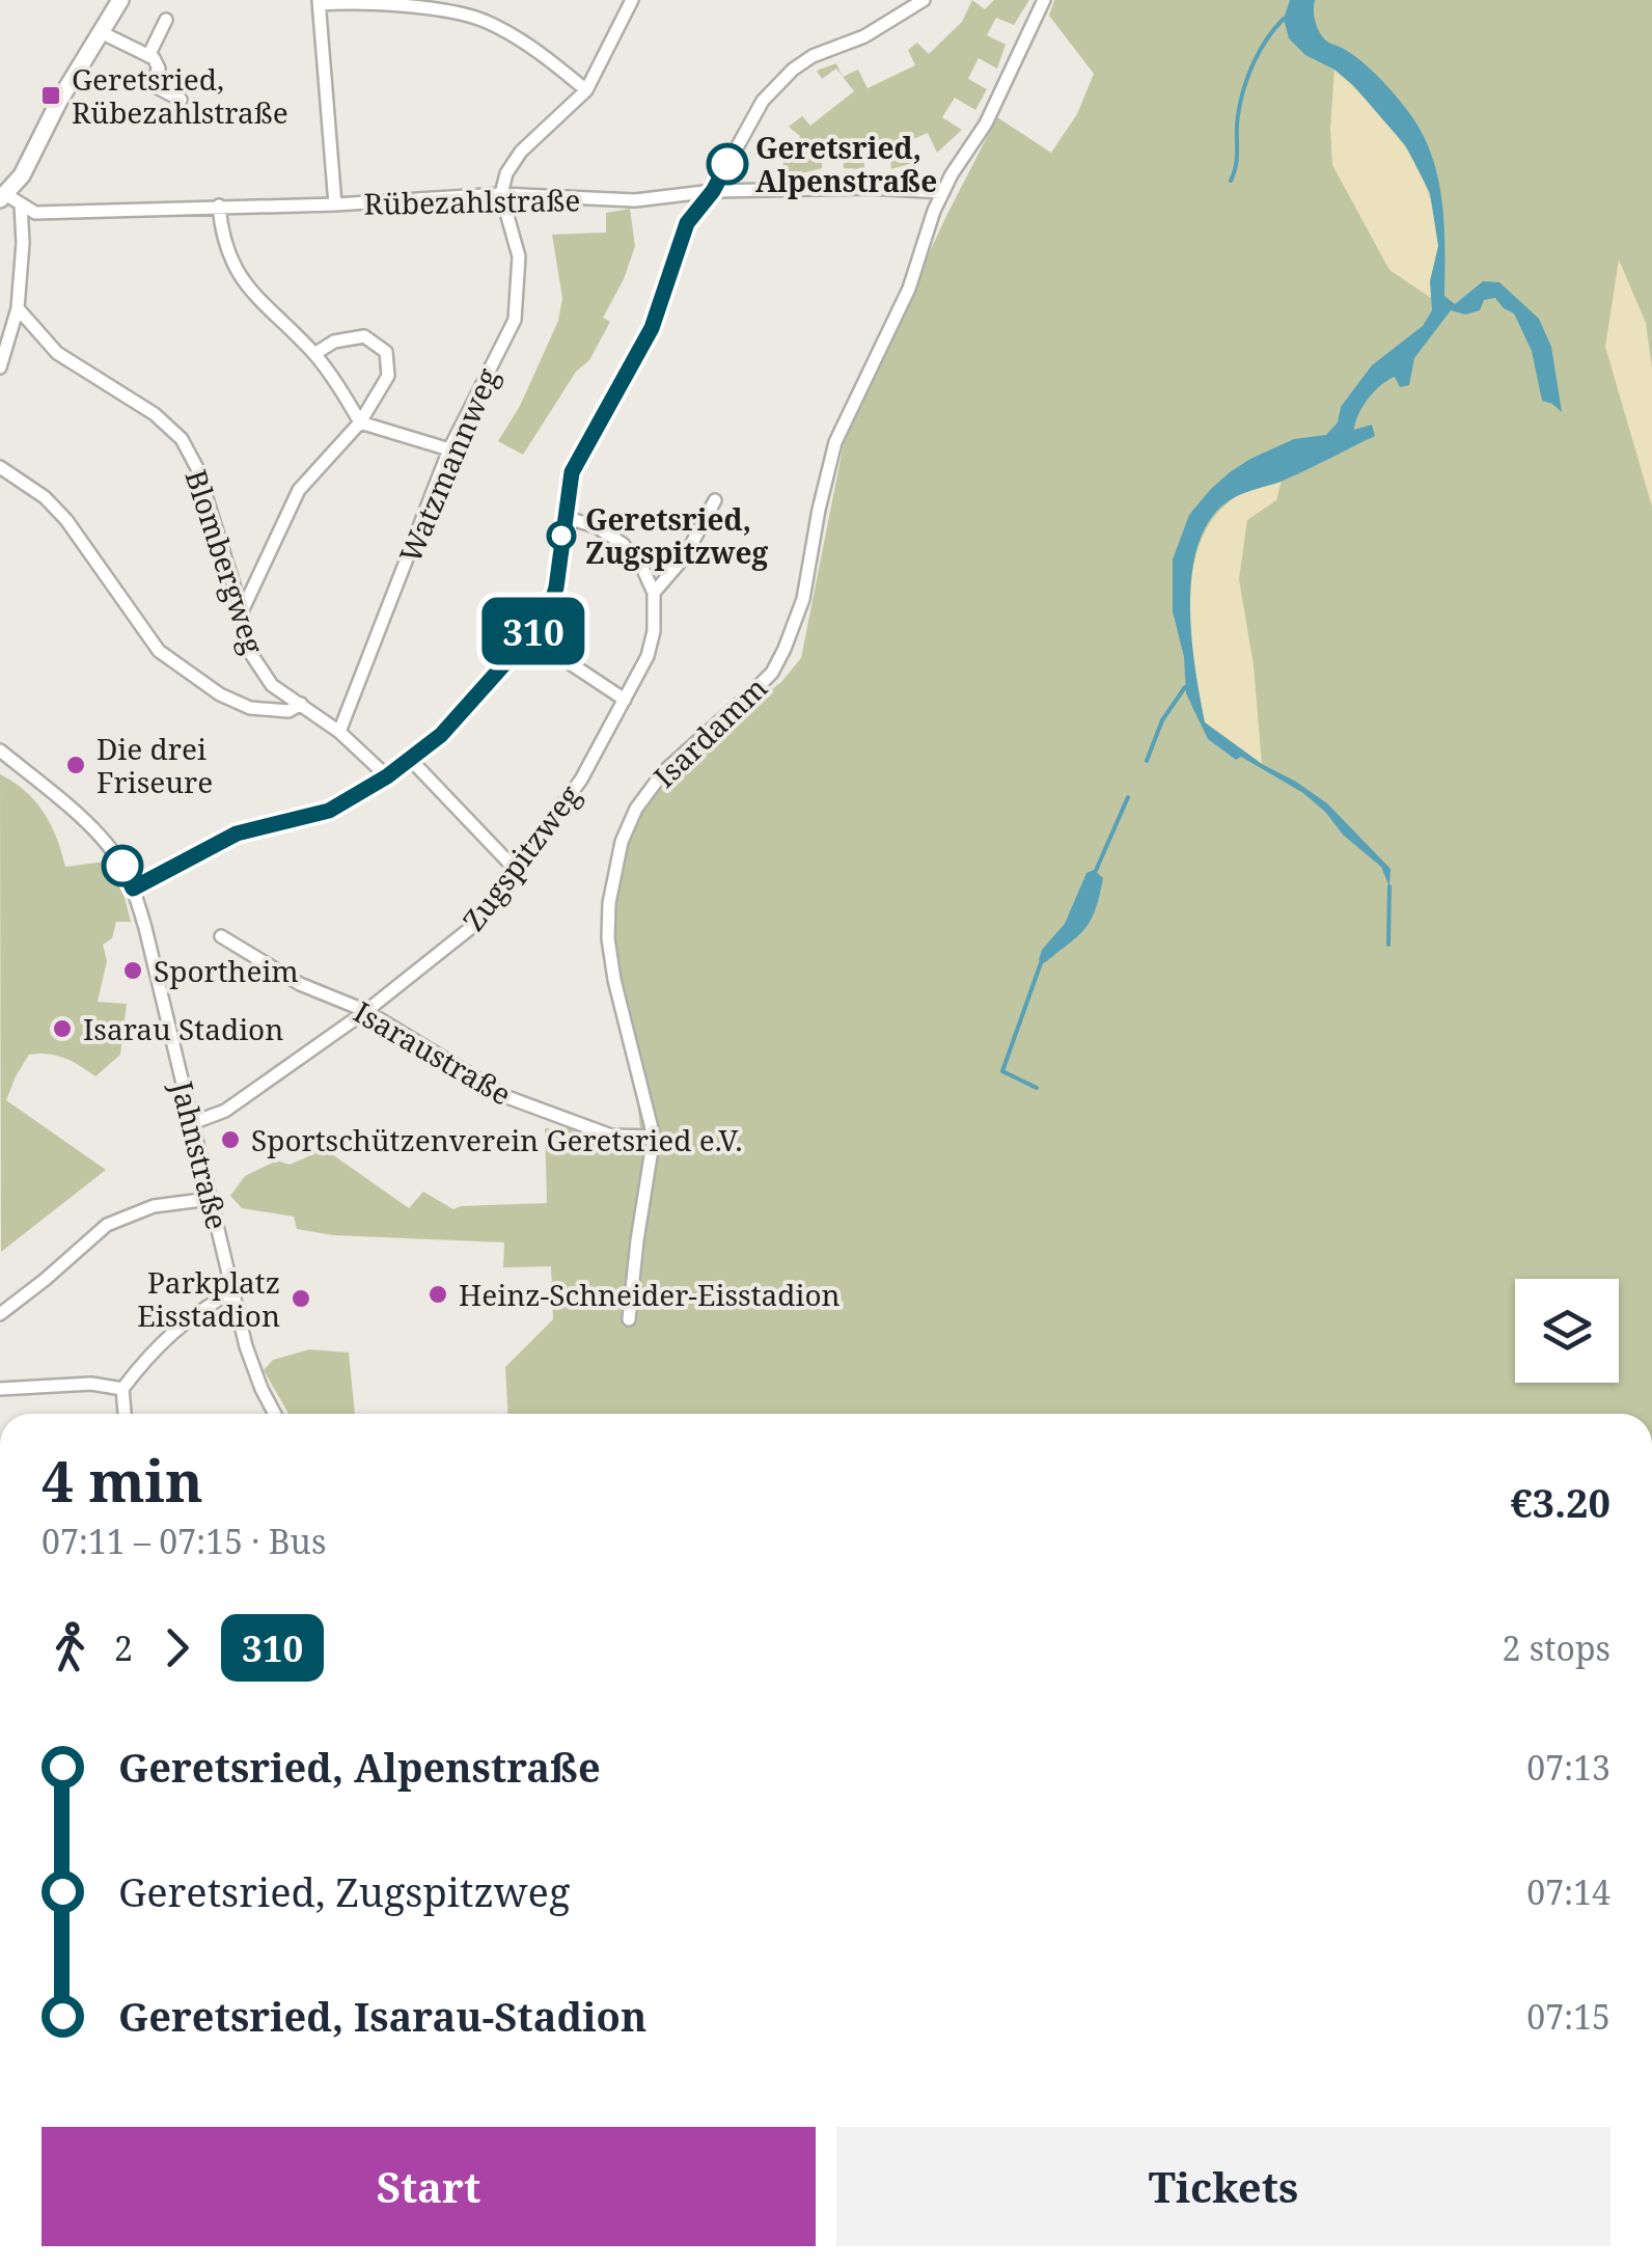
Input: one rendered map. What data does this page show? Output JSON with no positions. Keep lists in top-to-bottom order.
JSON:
{
  "streets": {
    "street": [
      "Rübezahlstraße",
      "Watzmannweg",
      "Blombergweg",
      "Isardamm",
      "Zugspitzweg",
      "Isaraustraße",
      "Jahnstraße"
    ]
  },
  "crossings": [
    ["Rübezahlstraße", "Watzmannweg"],
    ["Rübezahlstraße", "Isardamm"],
    ["Watzmannweg", "Blombergweg"],
    ["Isardamm", "Isaraustraße"],
    ["Zugspitzweg", "Isaraustraße"],
    ["Zugspitzweg", "Jahnstraße"]
  ],
  "places": {
    "transit": ["Geretsried, Rübezahlstraße"],
    "other": [
      "Geretsried, Alpenstraße",
      "Geretsried, Zugspitzweg",
      "Die drei Friseure",
      "Sportheim",
      "Isarau Stadion",
      "Sportschützenverein Geretsried e.V.",
      "Heinz-Schneider-Eisstadion",
      "Parkplatz Eisstadion"
    ]
  },
  "lines": ["bus line 310"],
  "page": {
    "on_map": "310",
    "heading": ["4 min", "07:11 – 07:15 · Bus", "€3.20"],
    "legs": ["2", "310", "2 stops"],
    "list": [
      {
        "name": "Geretsried, Alpenstraße",
        "value": "07:13"
      },
      {
        "name": "Geretsried, Zugspitzweg",
        "value": "07:14"
      },
      {
        "name": "Geretsried, Isarau-Stadion",
        "value": "07:15"
      }
    ],
    "buttons": ["Start", "Tickets"]
  }
}
